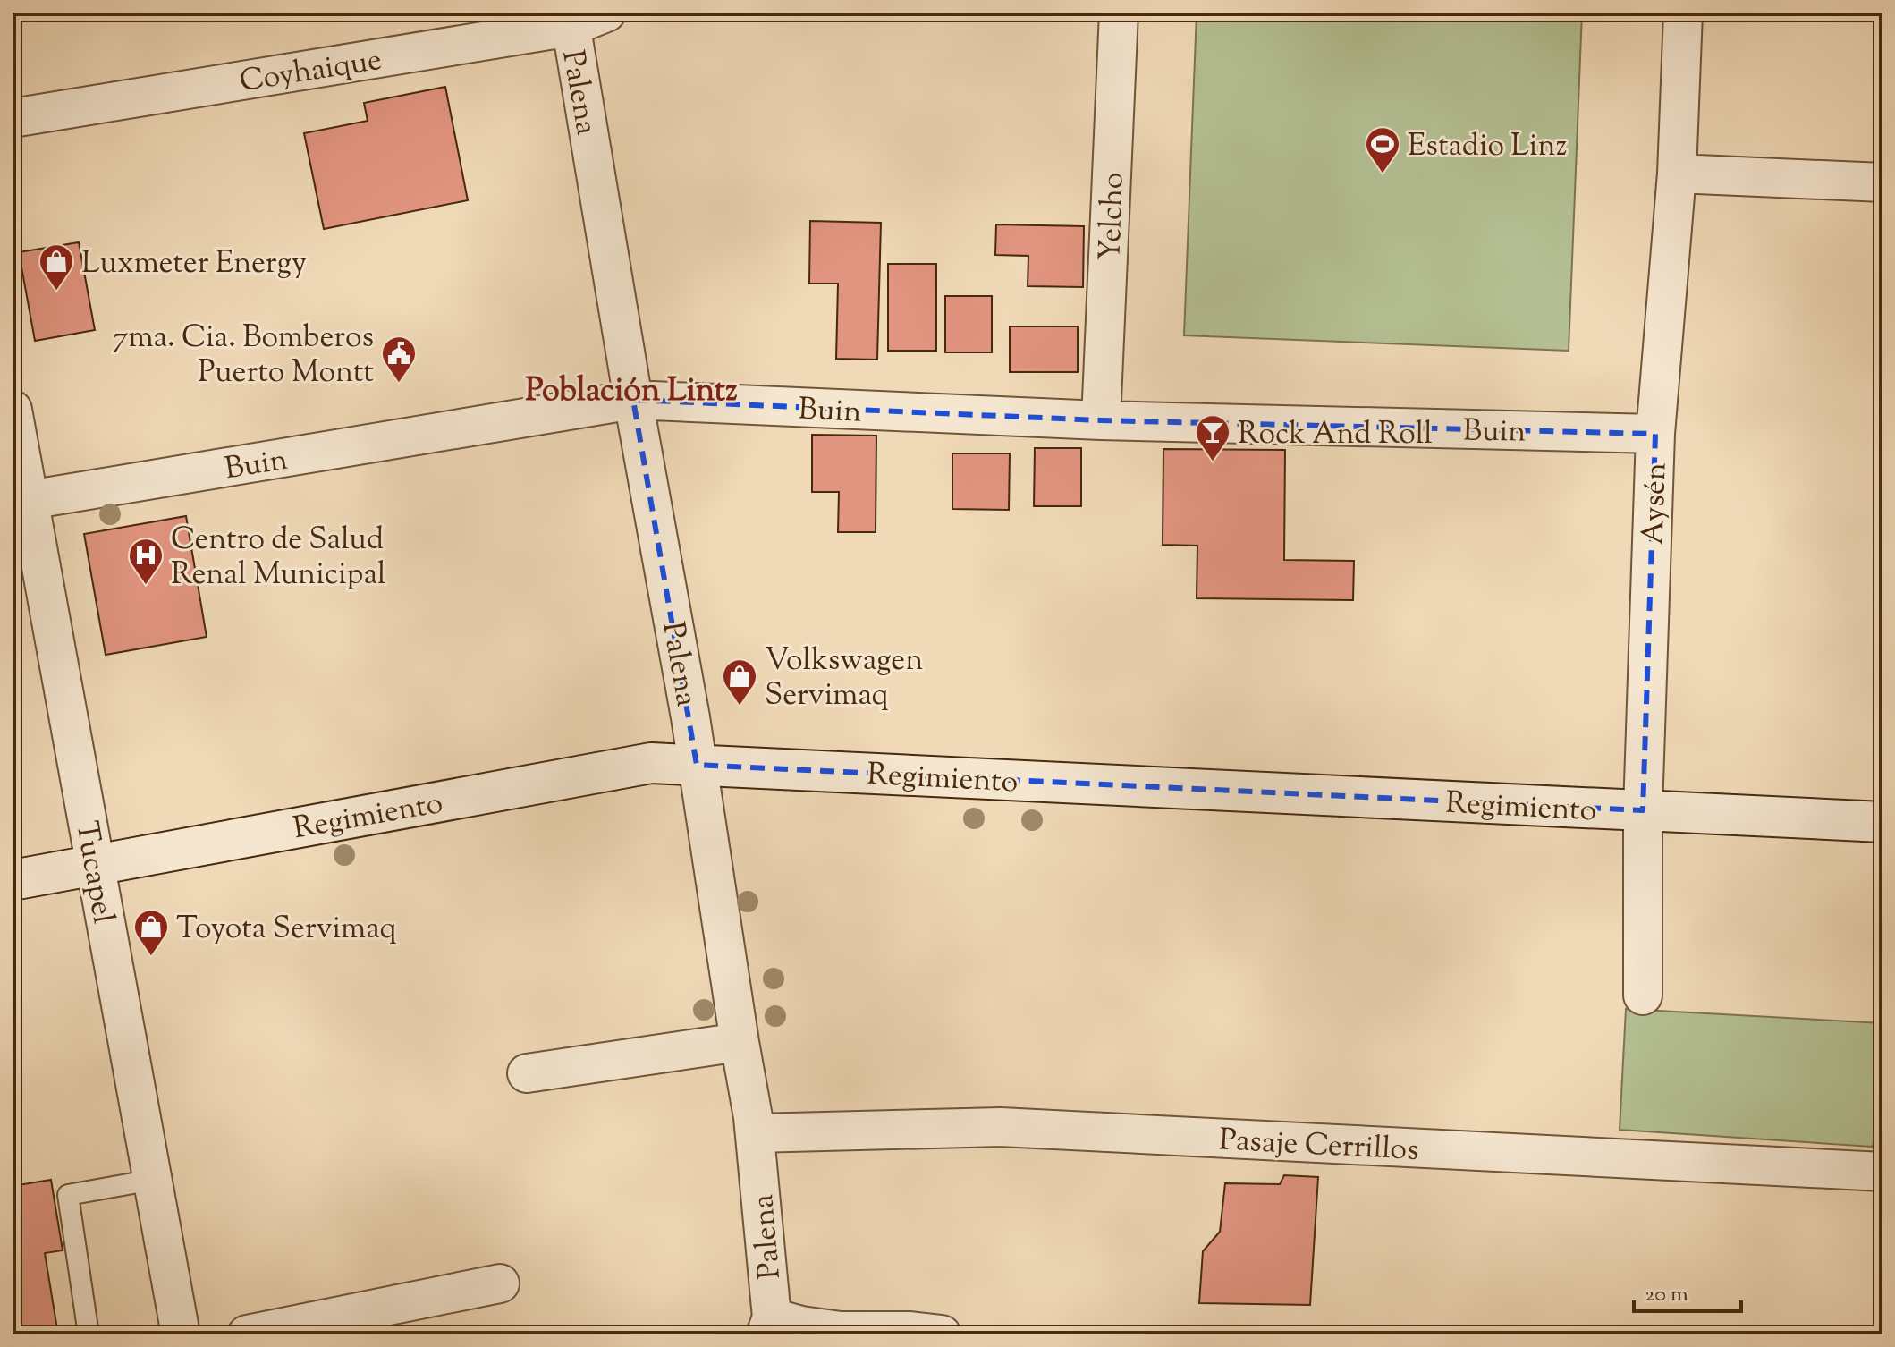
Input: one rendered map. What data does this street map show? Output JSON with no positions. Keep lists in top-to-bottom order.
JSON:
{
  "streets": {
    "main road": ["Regimiento"],
    "street": [
      "Coyhaique",
      "Palena",
      "Yelcho",
      "Buin",
      "Aysén",
      "Tucapel",
      "Pasaje Cerrillos"
    ]
  },
  "crossings": [
    ["Coyhaique", "Palena"],
    ["Palena", "Buin"],
    ["Palena", "Regimiento"],
    ["Palena", "Pasaje Cerrillos"],
    ["Yelcho", "Buin"],
    ["Buin", "Aysén"],
    ["Buin", "Tucapel"],
    ["Aysén", "Regimiento"],
    ["Regimiento", "Tucapel"]
  ],
  "districts": ["Población Lintz"],
  "places": {
    "sports": ["Estadio Linz"],
    "shop": ["Luxmeter Energy", "Volkswagen Servimaq", "Toyota Servimaq"],
    "public building": ["7ma. Cia. Bomberos Puerto Montt"],
    "bar": ["Rock And Roll"],
    "hospital": ["Centro de Salud Renal Municipal"]
  },
  "scale_bar": "20 m"
}
